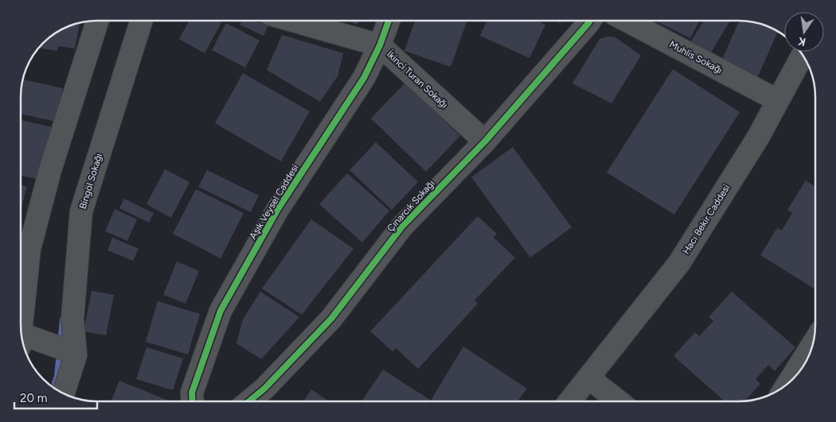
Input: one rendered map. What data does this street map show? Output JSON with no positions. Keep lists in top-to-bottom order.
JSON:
{
  "streets": {
    "street": [
      "Muhlis Sokağı",
      "İkinci Turan Sokağı",
      "Bingöl Sokağı",
      "Aşık Veysel Caddesi",
      "Çınarcık Sokağı",
      "Hacı Bekir Caddesi"
    ]
  },
  "crossings": [
    ["Muhlis Sokağı", "Hacı Bekir Caddesi"],
    ["İkinci Turan Sokağı", "Aşık Veysel Caddesi"],
    ["İkinci Turan Sokağı", "Çınarcık Sokağı"]
  ],
  "scale_bar": "20 m",
  "north": "bottom"
}
